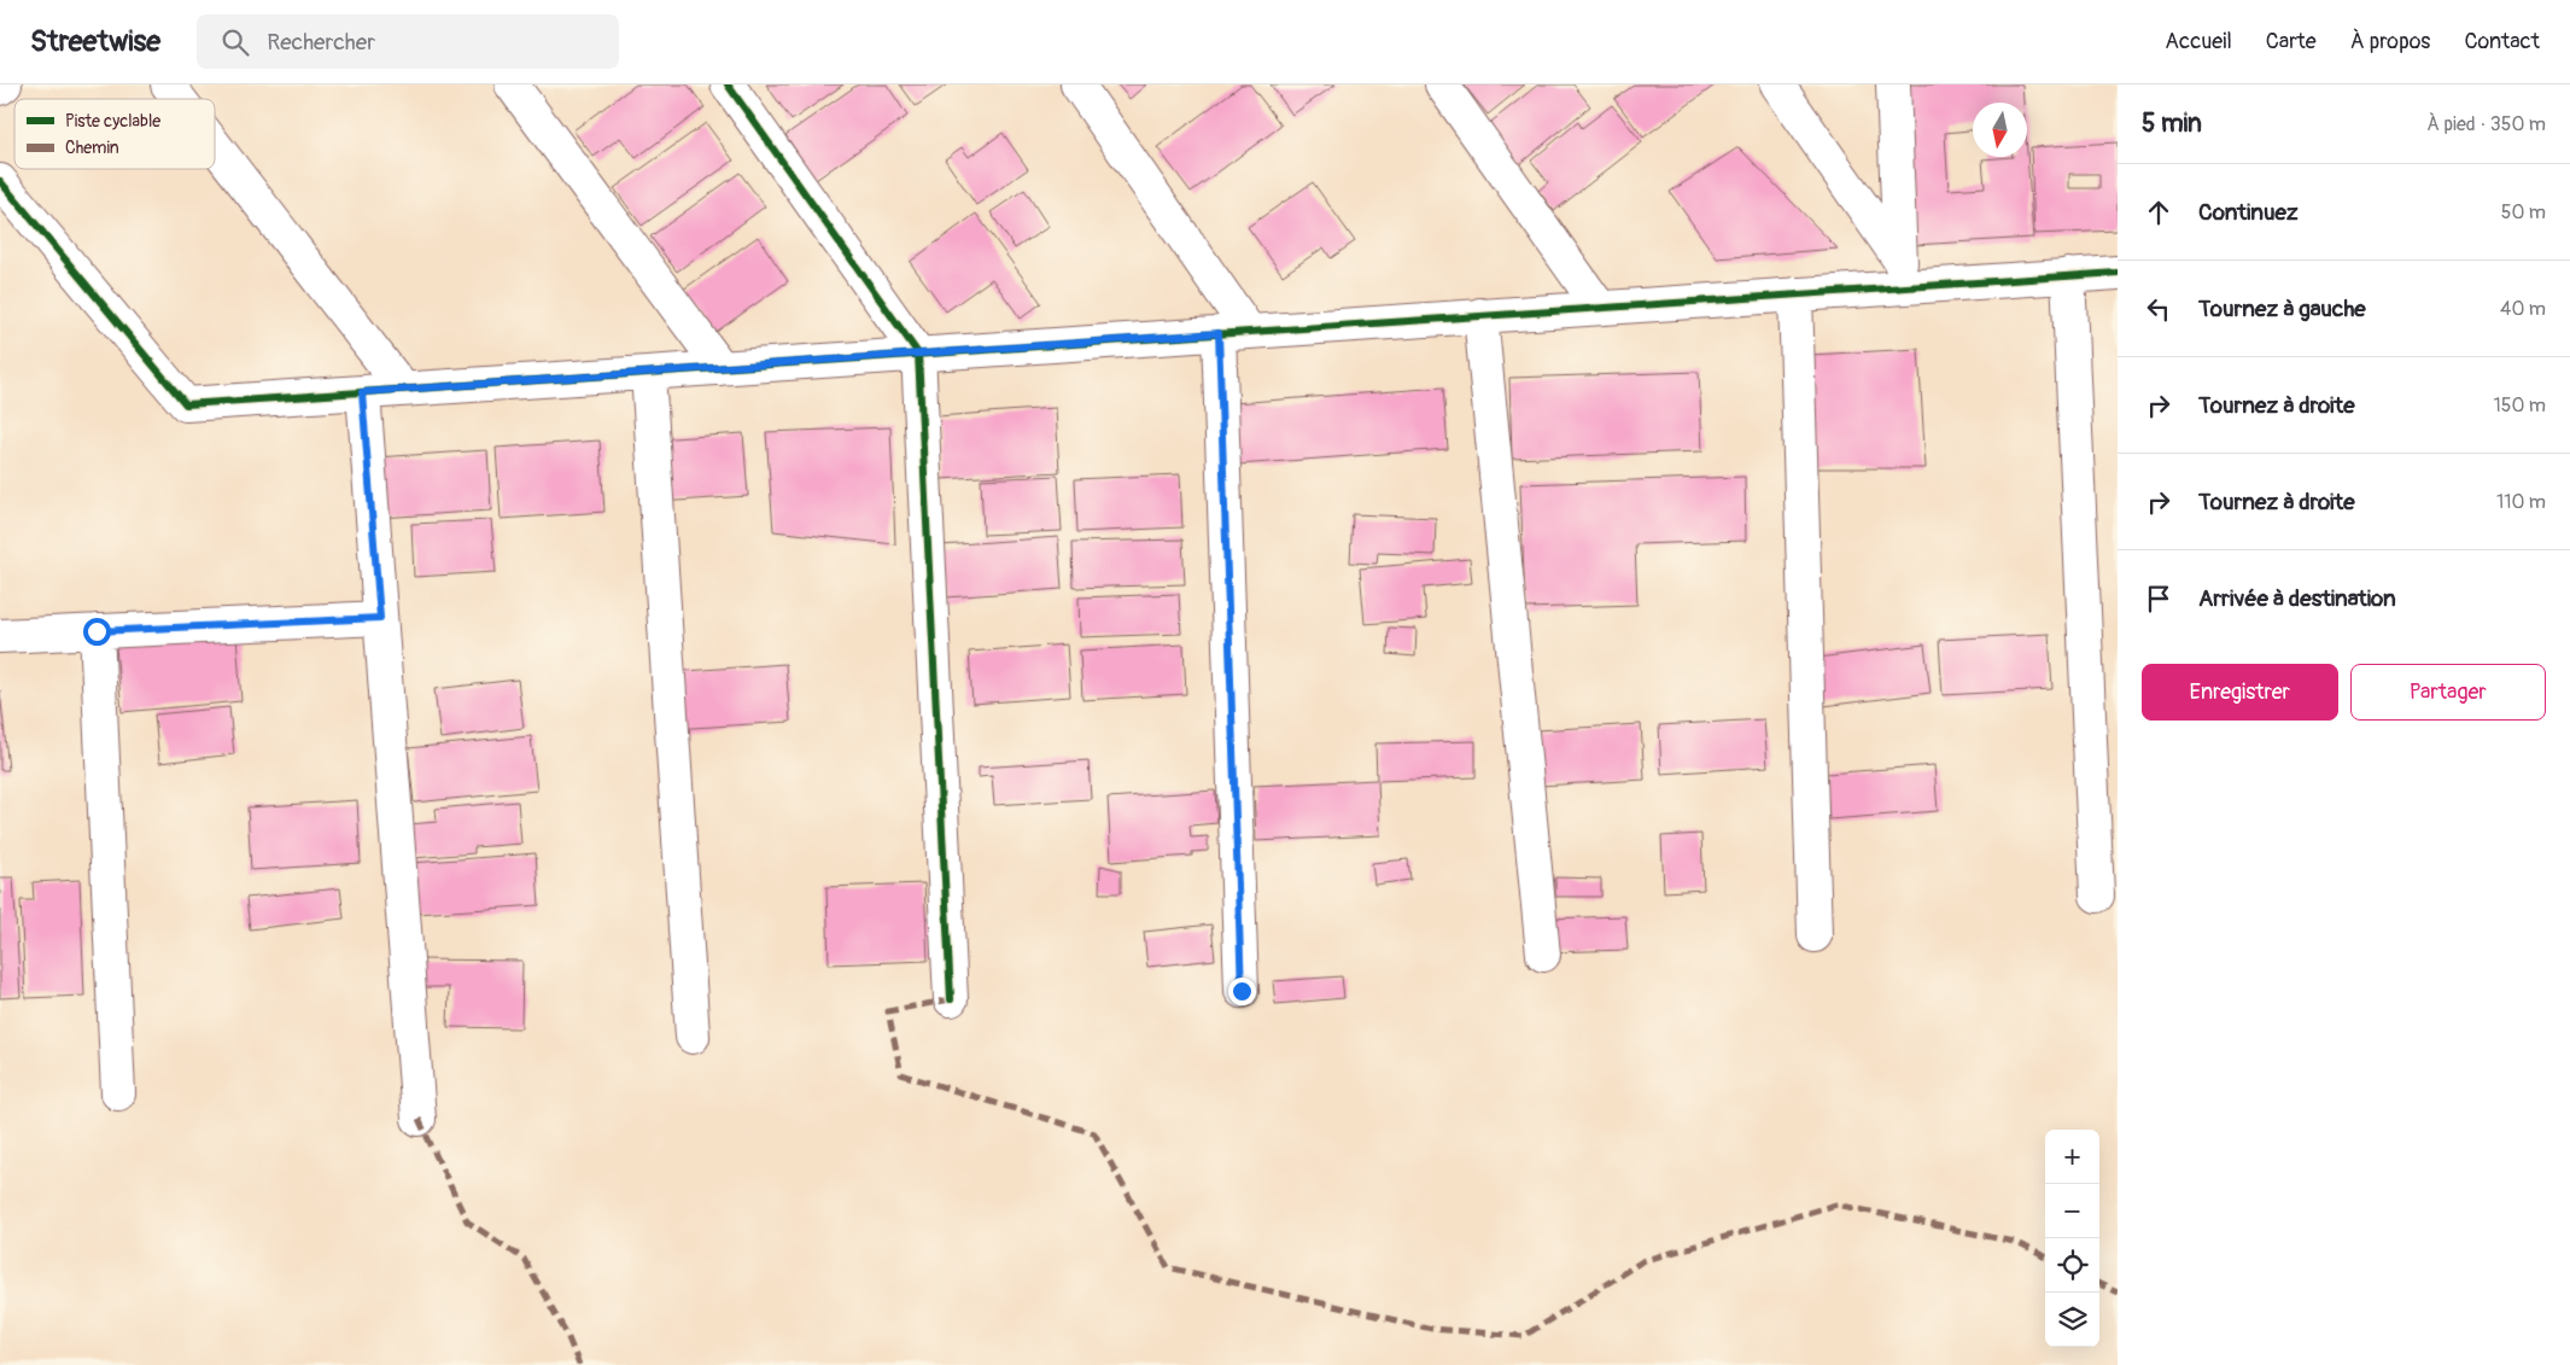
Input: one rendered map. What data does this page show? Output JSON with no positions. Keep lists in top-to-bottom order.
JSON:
{
  "legend": ["Piste cyclable", "Chemin"],
  "north": "bottom",
  "page": {
    "header": "Streetwise",
    "search": "Rechercher",
    "nav": [
      "Accueil",
      "Carte",
      "À propos",
      "Contact"
    ],
    "heading": ["5 min", "À pied · 350 m"],
    "list": [
      ["Continuez", "50 m"],
      ["Tournez à gauche", "40 m"],
      ["Tournez à droite", "150 m"],
      ["Tournez à droite", "110 m"],
      "Arrivée à destination"
    ],
    "buttons": ["Enregistrer", "Partager"],
    "map_buttons": ["+", "−"]
  }
}
